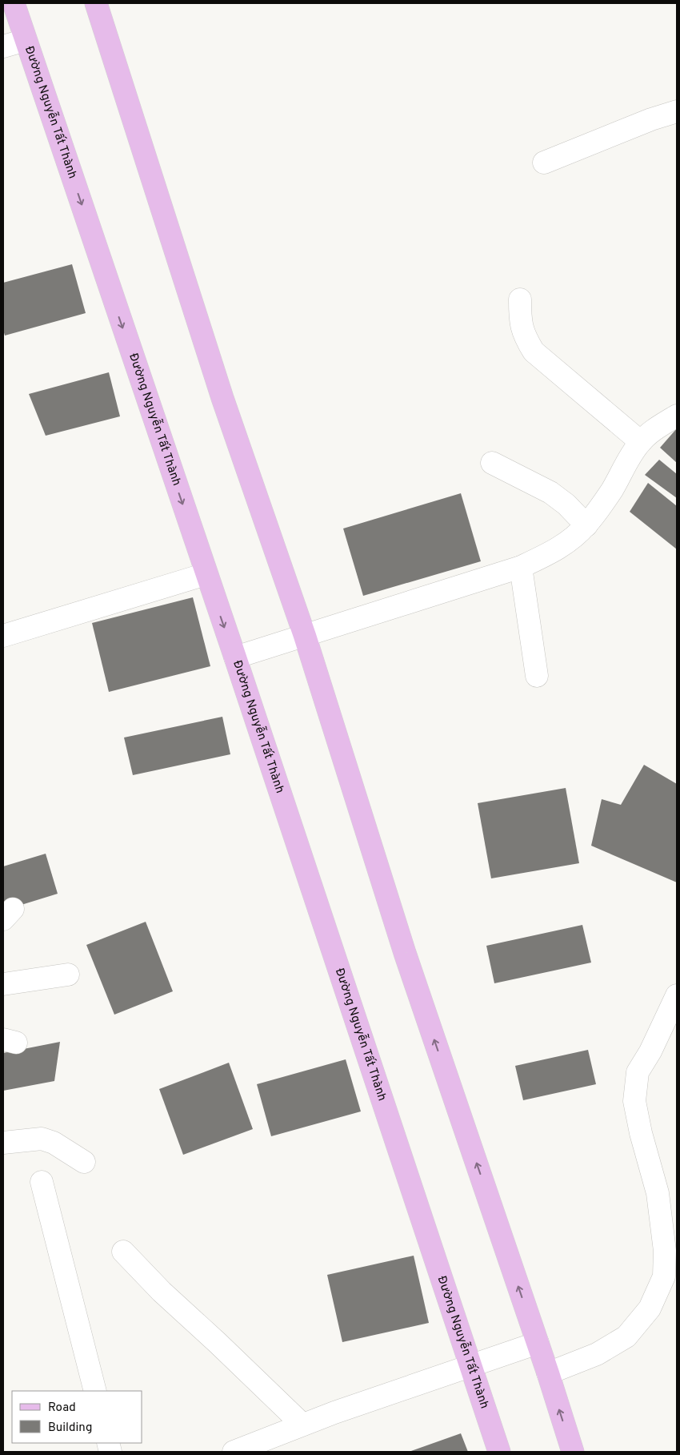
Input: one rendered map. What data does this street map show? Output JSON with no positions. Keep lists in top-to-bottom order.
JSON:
{
  "streets": {
    "main road": ["Đường Nguyễn Tất Thành"]
  },
  "legend": ["Road", "Building"]
}
